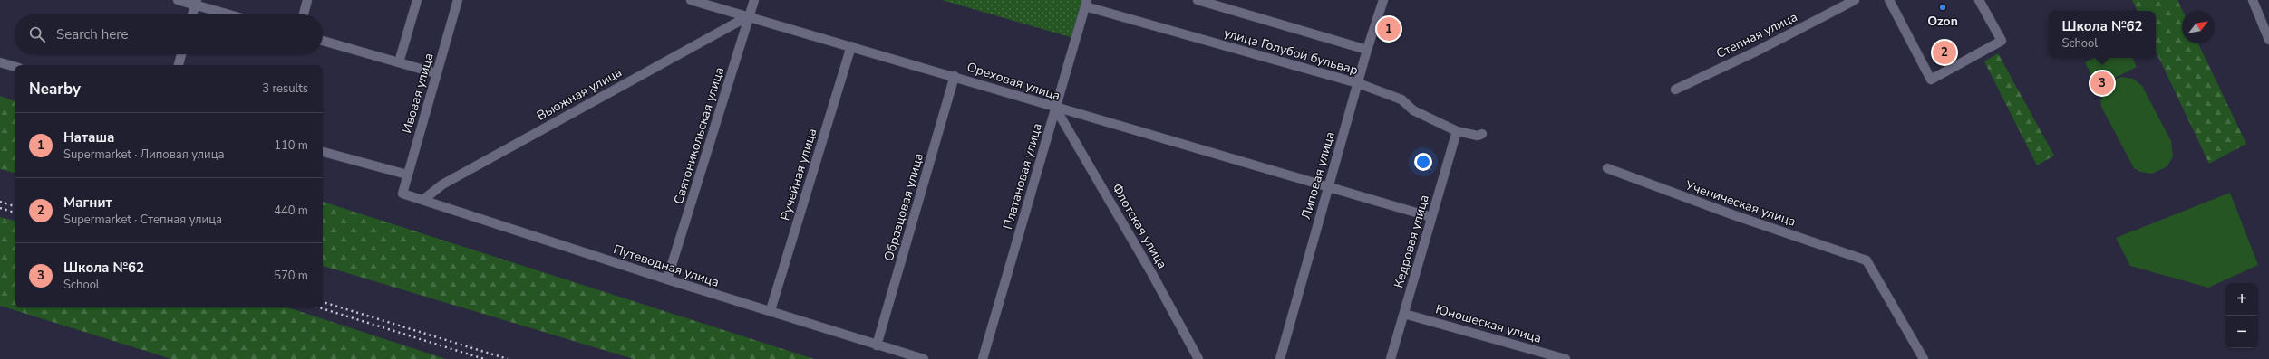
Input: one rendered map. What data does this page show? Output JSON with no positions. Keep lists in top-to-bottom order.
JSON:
{
  "streets": {
    "street": [
      "Степная улица",
      "улица Голубой бульвар",
      "Ореховая улица",
      "Ивовая улица",
      "Вьюжная улица",
      "Святоникольская улица",
      "Ручейная улица",
      "Липовая улица",
      "Платановая улица",
      "Ученическая улица",
      "Образцовая улица",
      "Флотская улица",
      "Кедровая улица",
      "Путеводная улица",
      "Юношеская улица"
    ]
  },
  "crossings": [
    ["улица Голубой бульвар", "Липовая улица"],
    ["улица Голубой бульвар", "Платановая улица"],
    ["улица Голубой бульвар", "Кедровая улица"],
    ["Ореховая улица", "Вьюжная улица"],
    ["Ореховая улица", "Святоникольская улица"],
    ["Ореховая улица", "Ручейная улица"],
    ["Ореховая улица", "Липовая улица"],
    ["Ореховая улица", "Платановая улица"],
    ["Ореховая улица", "Образцовая улица"],
    ["Ореховая улица", "Флотская улица"],
    ["Ореховая улица", "Кедровая улица"],
    ["Ивовая улица", "Путеводная улица"],
    ["Вьюжная улица", "Святоникольская улица"],
    ["Вьюжная улица", "Путеводная улица"],
    ["Святоникольская улица", "Путеводная улица"],
    ["Ручейная улица", "Путеводная улица"],
    ["Платановая улица", "Флотская улица"],
    ["Образцовая улица", "Путеводная улица"],
    ["Кедровая улица", "Юношеская улица"]
  ],
  "places": ["Ozon"],
  "north": "top right",
  "page": {
    "popup": ["Школа №62", "School"],
    "search": "Search here",
    "pins": ["1", "2", "3"],
    "heading": ["Nearby", "3 results"],
    "list": [
      {
        "mark": "1",
        "name": "Наташа",
        "note": "Supermarket · Липовая улица",
        "value": "110 m"
      },
      {
        "mark": "2",
        "name": "Магнит",
        "note": "Supermarket · Степная улица",
        "value": "440 m"
      },
      {
        "mark": "3",
        "name": "Школа №62",
        "note": "School",
        "value": "570 m"
      }
    ],
    "map_buttons": ["+", "−"]
  }
}
